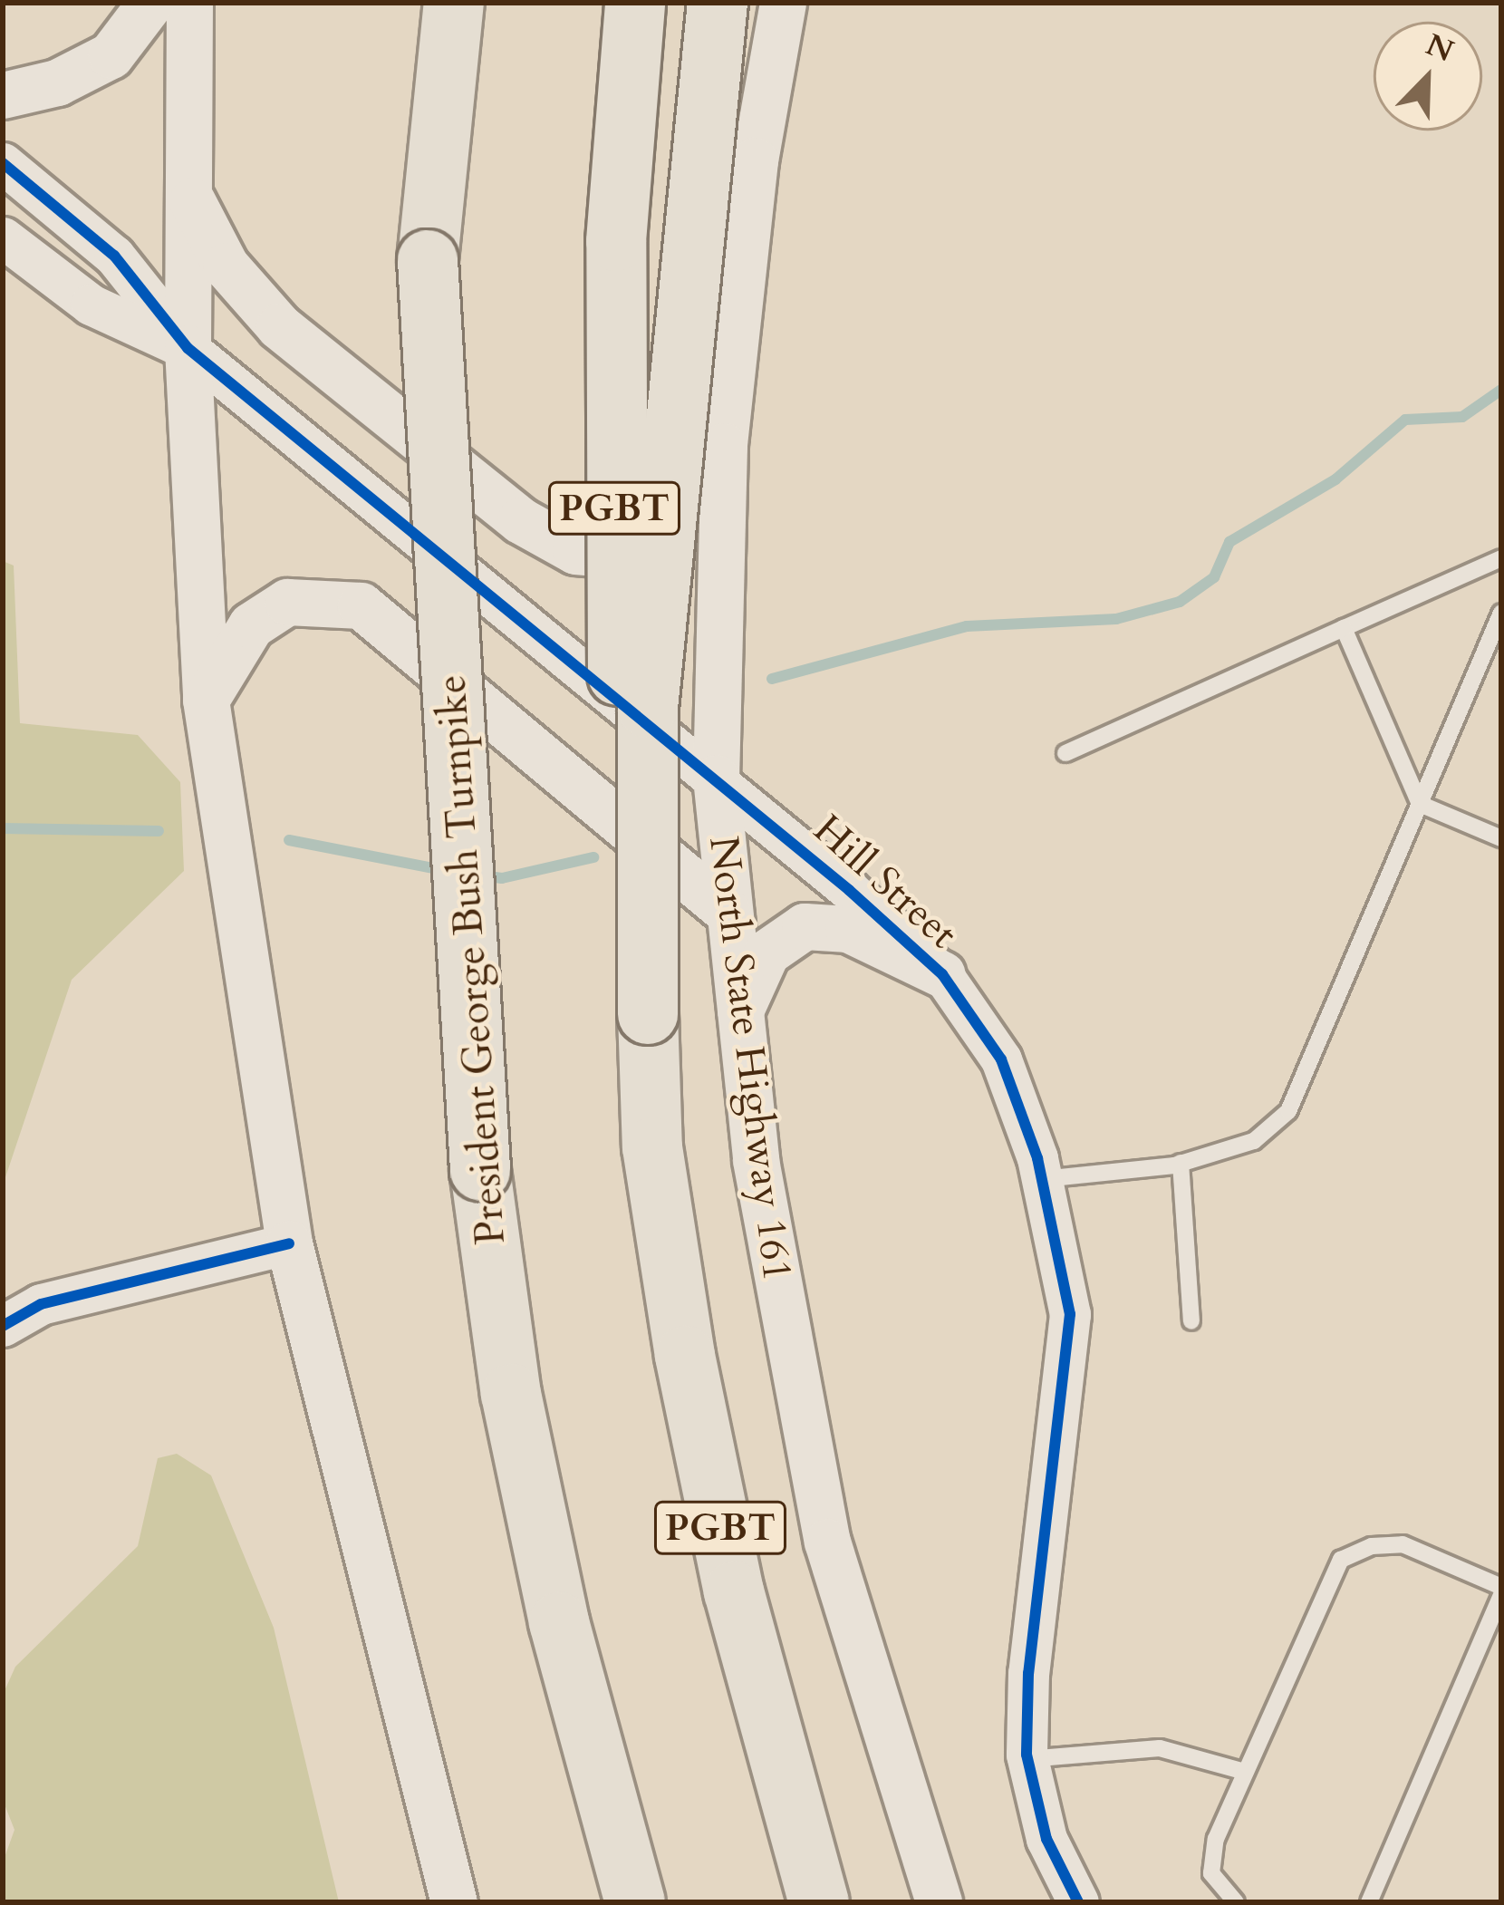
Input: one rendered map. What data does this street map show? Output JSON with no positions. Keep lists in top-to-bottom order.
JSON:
{
  "streets": {
    "highway": ["PGBT", "President George Bush Turnpike"],
    "main road": ["North State Highway 161"],
    "street": ["Hill Street"]
  },
  "crossings": [
    ["Hill Street", "North State Highway 161"]
  ],
  "north": "top right"
}
